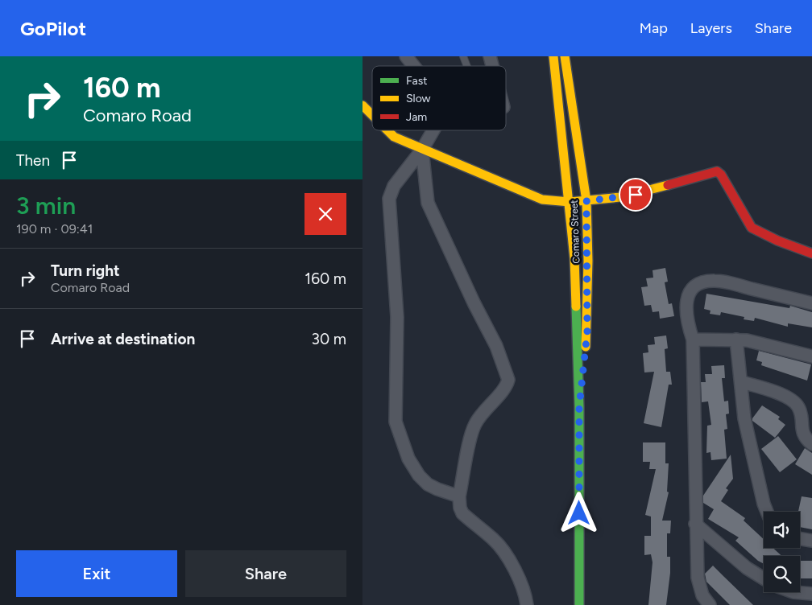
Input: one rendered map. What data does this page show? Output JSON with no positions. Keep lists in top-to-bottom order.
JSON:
{
  "streets": {
    "street": ["Comaro Street"]
  },
  "legend": ["Fast", "Slow", "Jam"],
  "page": {
    "header": "GoPilot",
    "nav": ["Map", "Layers", "Share"],
    "turn": ["160 m", "Comaro Road"],
    "then": "Then",
    "heading": ["3 min", "190 m · 09:41"],
    "list": [
      {
        "name": "Turn right",
        "note": "Comaro Road",
        "value": "160 m"
      },
      {
        "name": "Arrive at destination",
        "value": "30 m"
      }
    ],
    "buttons": ["Exit", "Share"]
  }
}
